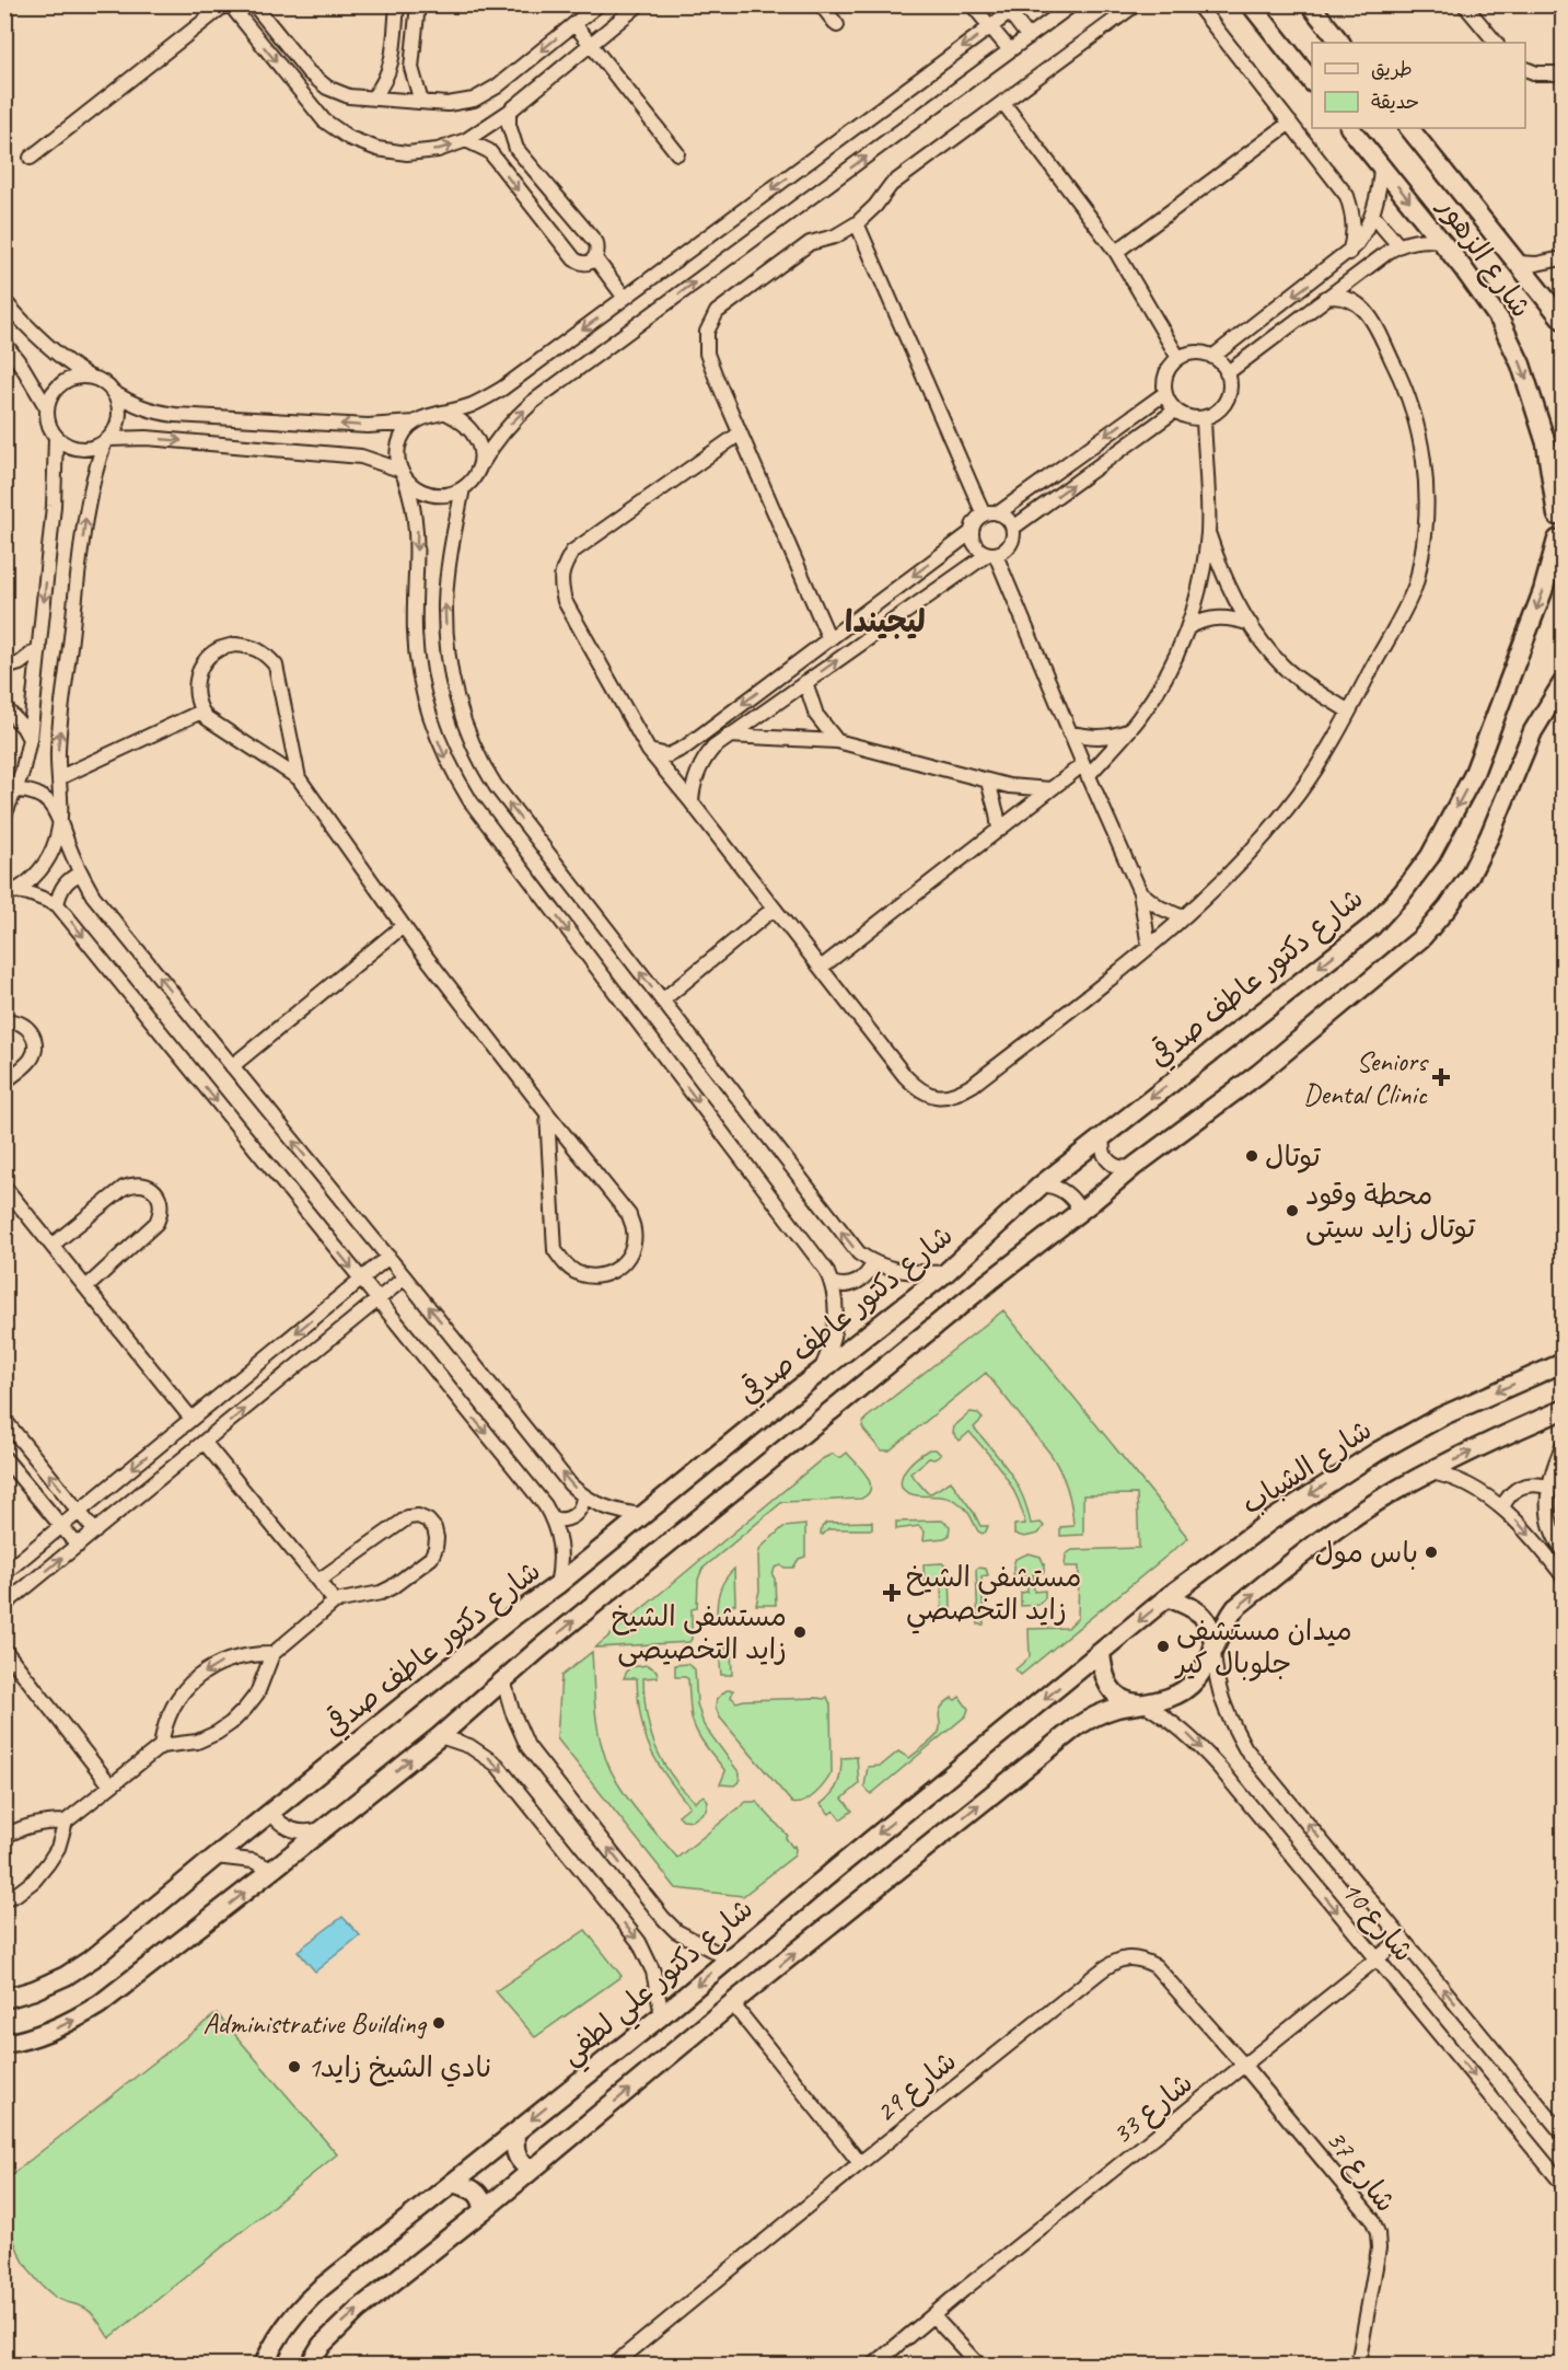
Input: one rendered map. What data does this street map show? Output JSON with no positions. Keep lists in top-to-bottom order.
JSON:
{
  "streets": {
    "street": [
      "شارع الزهور",
      "شارع دكتور عاطف صدقي",
      "شارع الشباب",
      "شارع 10",
      "شارع دكتور علي لطفي",
      "شارع 29",
      "شارع 33",
      "شارع 37"
    ]
  },
  "crossings": [
    ["شارع الزهور", "شارع دكتور عاطف صدقي"],
    ["شارع الشباب", "شارع 10"],
    ["شارع الشباب", "شارع دكتور علي لطفي"],
    ["شارع 10", "شارع دكتور علي لطفي"],
    ["شارع 10", "شارع 33"],
    ["شارع 29", "شارع 33"],
    ["شارع 29", "شارع 37"],
    ["شارع 33", "شارع 37"]
  ],
  "districts": ["ليجيندا"],
  "places": {
    "health": ["Seniors Dental Clinic", "مستشفى الشيخ زايد التخصصي"],
    "other": [
      "توتال",
      "محطة وقود توتال زايد سيتى",
      "باس مول",
      "مستشفى الشيخ زايد التخصيصى",
      "ميدان مستشفى جلوبال كير",
      "Administrative Building",
      "نادي الشيخ زايد1"
    ]
  },
  "legend": ["طريق", "حديقة"]
}
